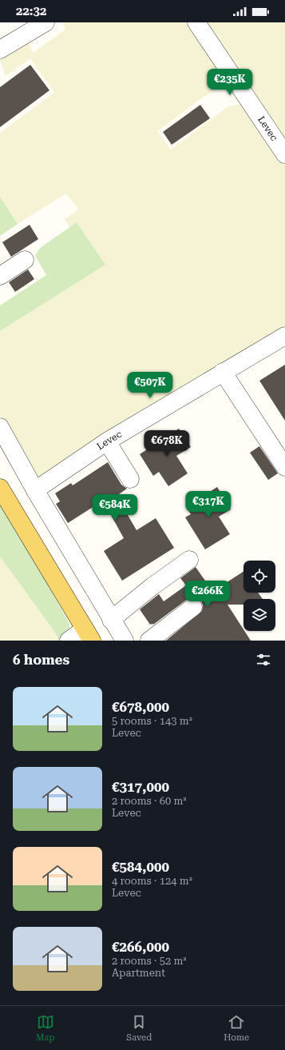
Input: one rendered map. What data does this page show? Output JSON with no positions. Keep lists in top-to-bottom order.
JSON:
{
  "streets": {
    "street": ["Levec"]
  },
  "page": {
    "status": "22:32",
    "price": [
      "€235K",
      "€507K",
      "€678K",
      "€317K",
      "€584K",
      "€266K"
    ],
    "heading": "6 homes",
    "list": [
      {
        "name": "€678,000",
        "note": "5 rooms · 143 m² · Levec"
      },
      {
        "name": "€317,000",
        "note": "2 rooms · 60 m² · Levec"
      },
      {
        "name": "€584,000",
        "note": "4 rooms · 124 m² · Levec"
      },
      {
        "name": "€266,000",
        "note": "2 rooms · 52 m² · Apartment"
      }
    ],
    "tabs": ["Map", "Saved", "Home"]
  }
}
